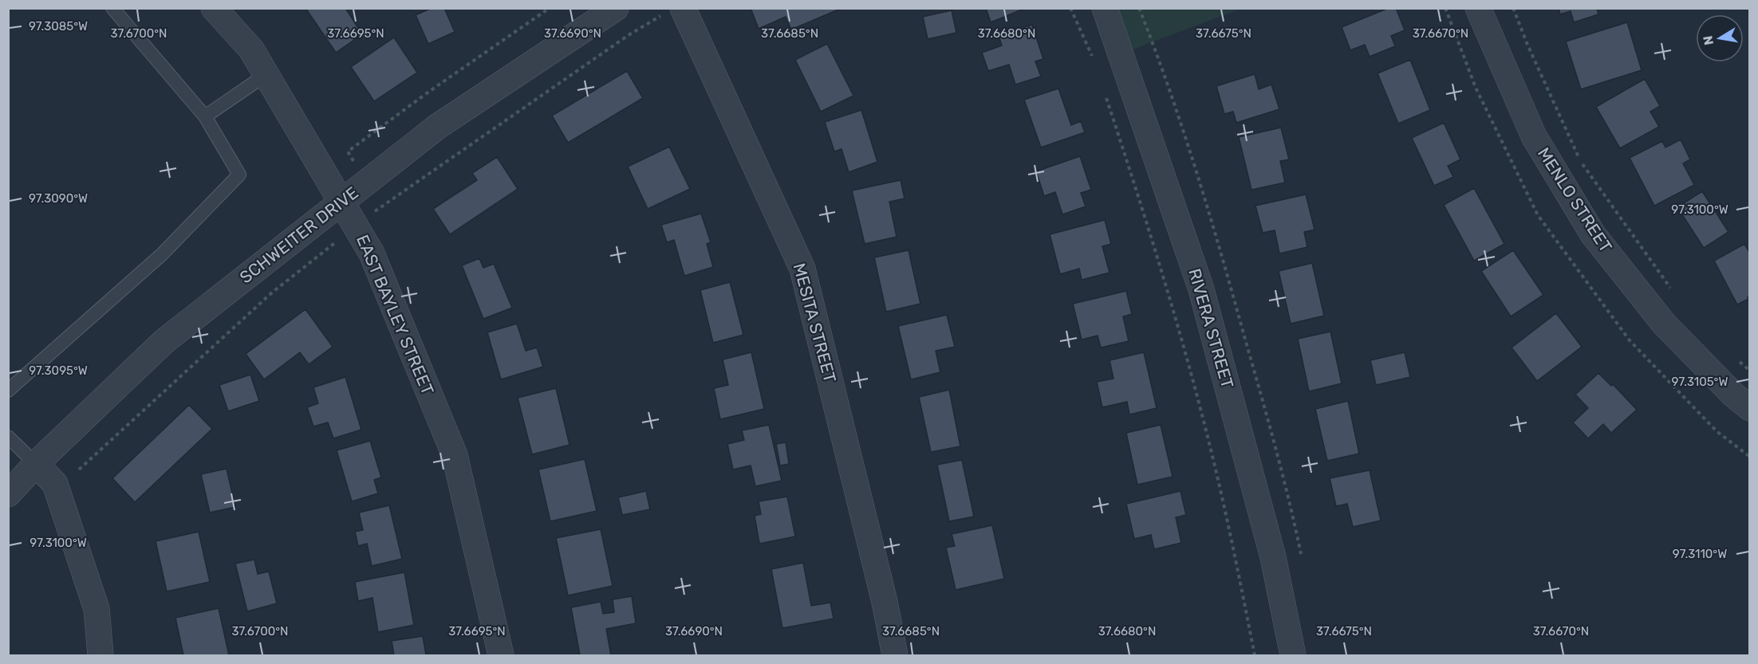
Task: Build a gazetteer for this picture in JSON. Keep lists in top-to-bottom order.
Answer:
{
  "streets": {
    "street": [
      "MENLO STREET",
      "SCHWEITER DRIVE",
      "EAST BAYLEY STREET",
      "MESITA STREET",
      "RIVERA STREET"
    ]
  },
  "crossings": [
    ["SCHWEITER DRIVE", "EAST BAYLEY STREET"]
  ],
  "north": "left",
  "coordinates": [
    "97.3085°W",
    "37.6670°N",
    "37.6700°N",
    "37.6695°N",
    "37.6690°N",
    "37.6685°N",
    "37.6680°N",
    "37.6675°N",
    "97.3090°W",
    "97.3100°W",
    "97.3095°W",
    "97.3105°W",
    "97.3110°W"
  ]
}
